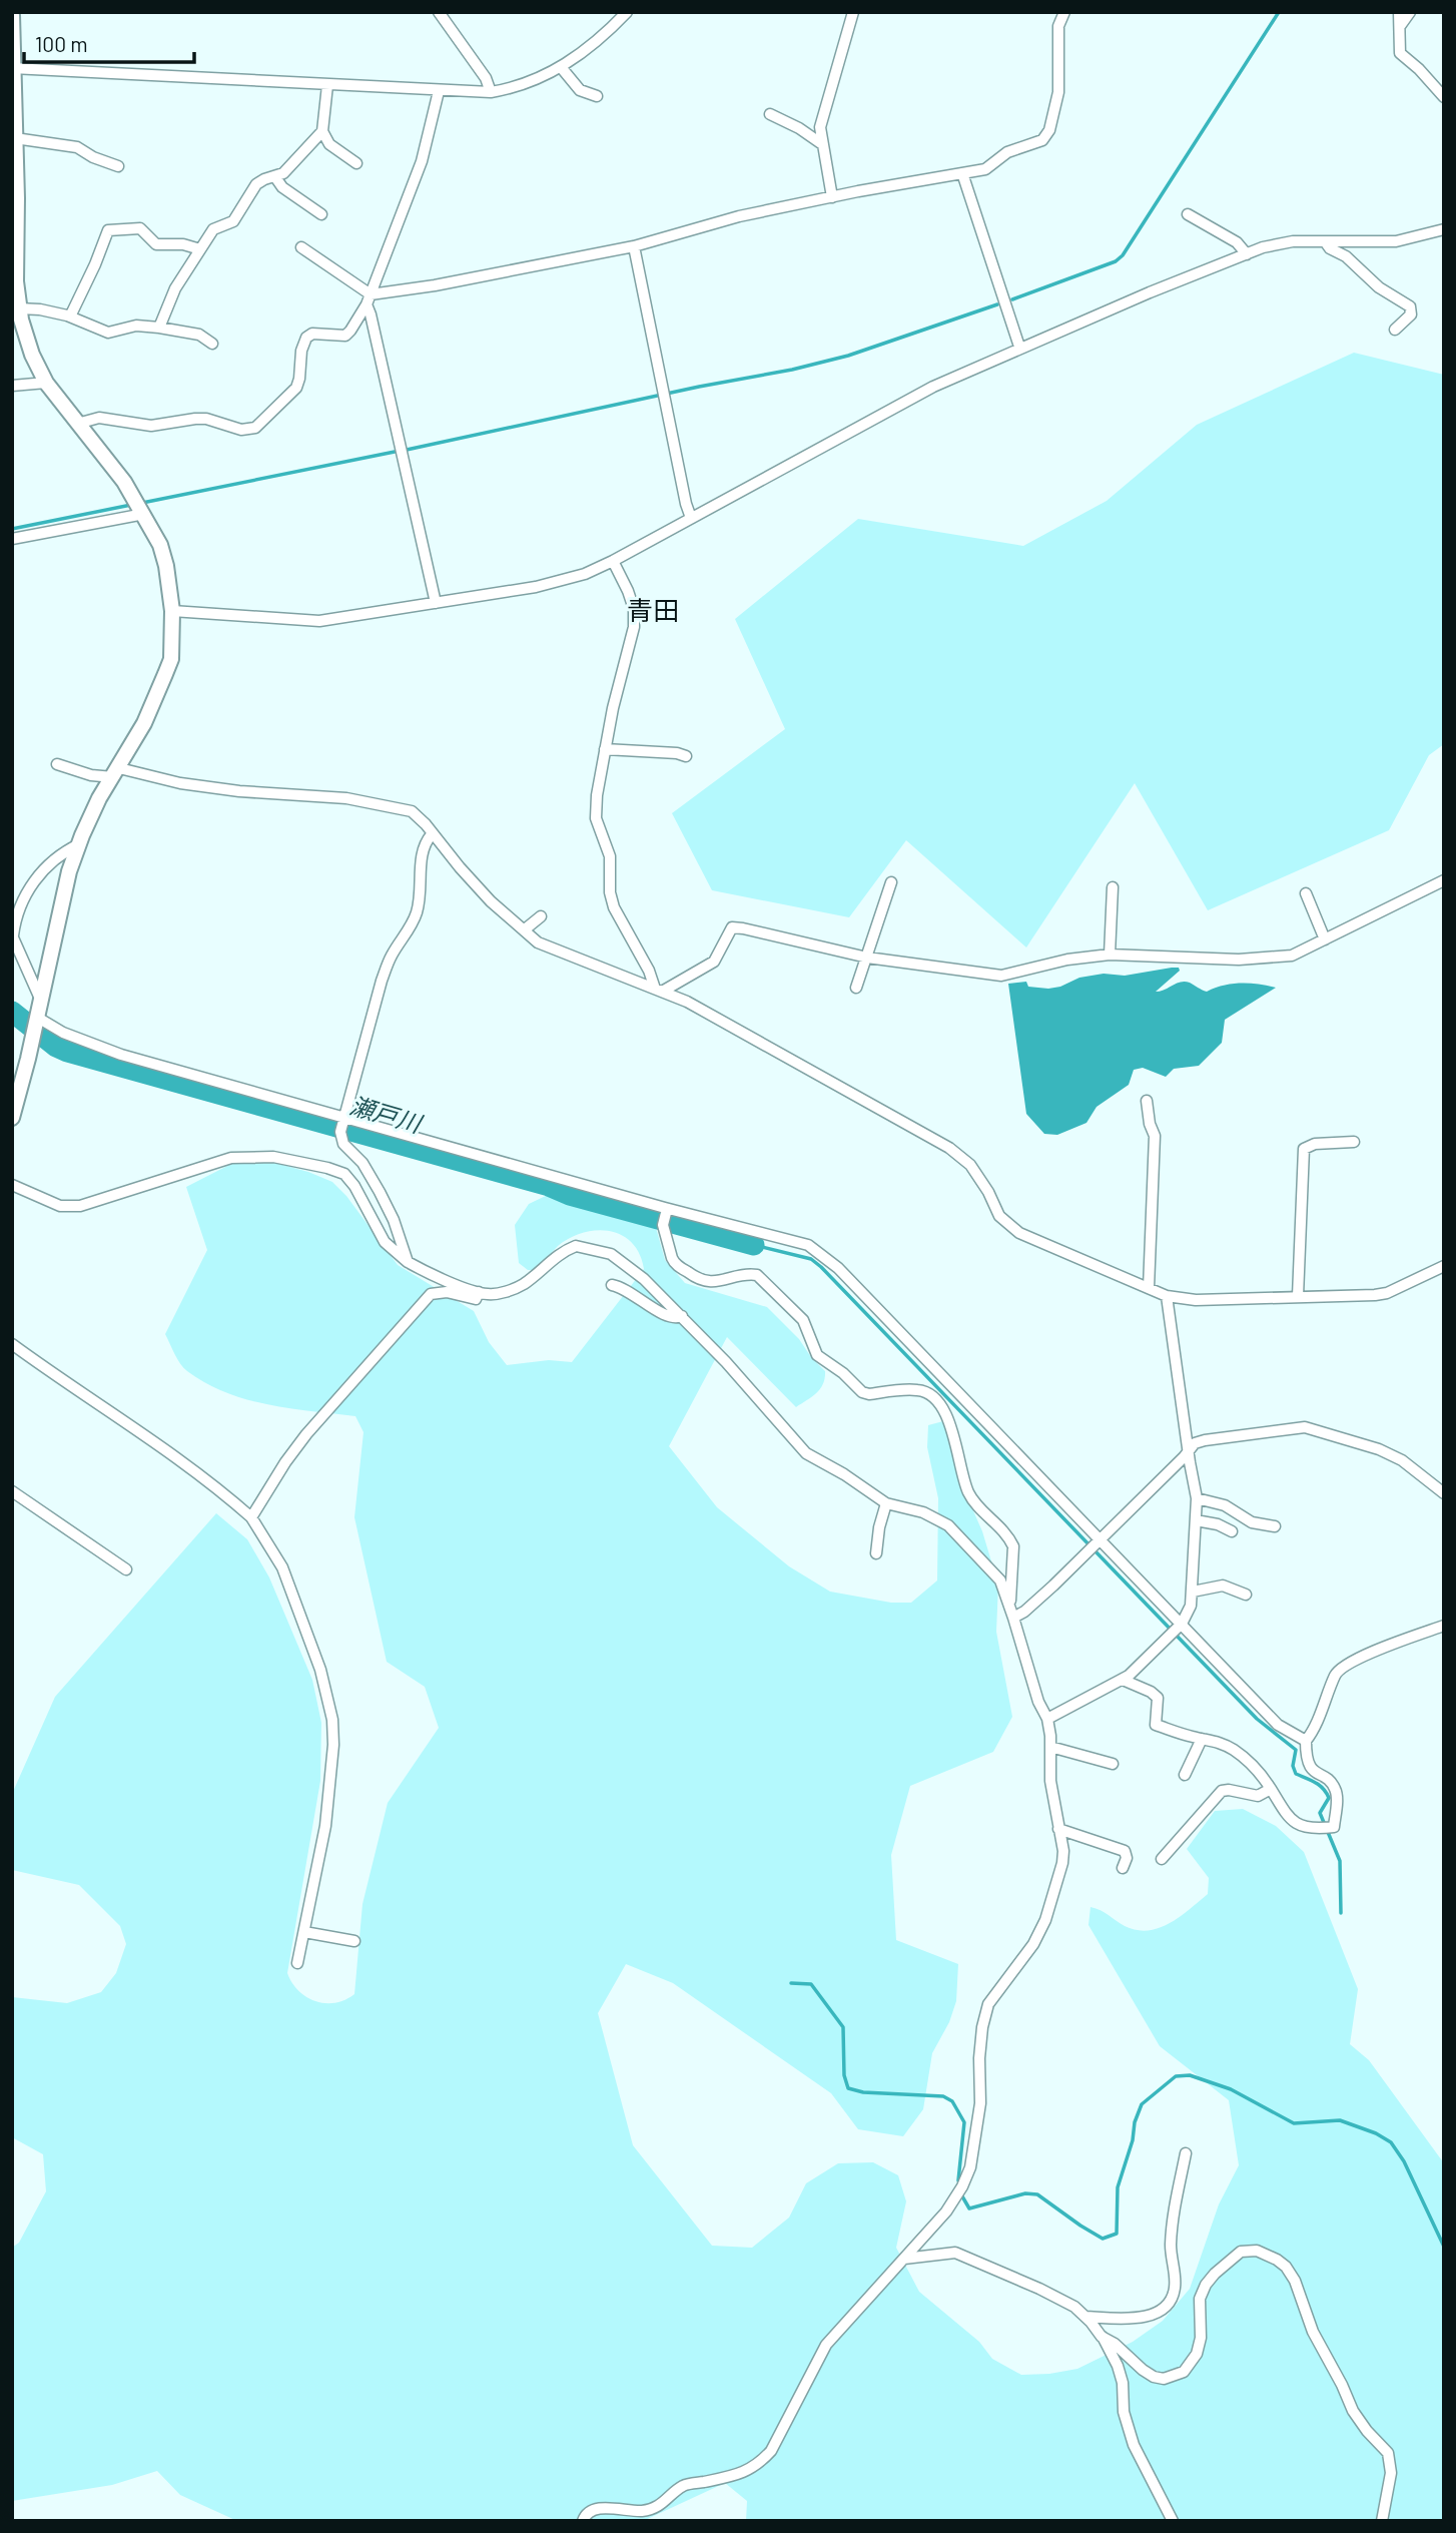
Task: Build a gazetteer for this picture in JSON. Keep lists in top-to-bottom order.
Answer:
{
  "districts": ["青田"],
  "water": ["瀬戸川"],
  "scale_bar": "100 m"
}
